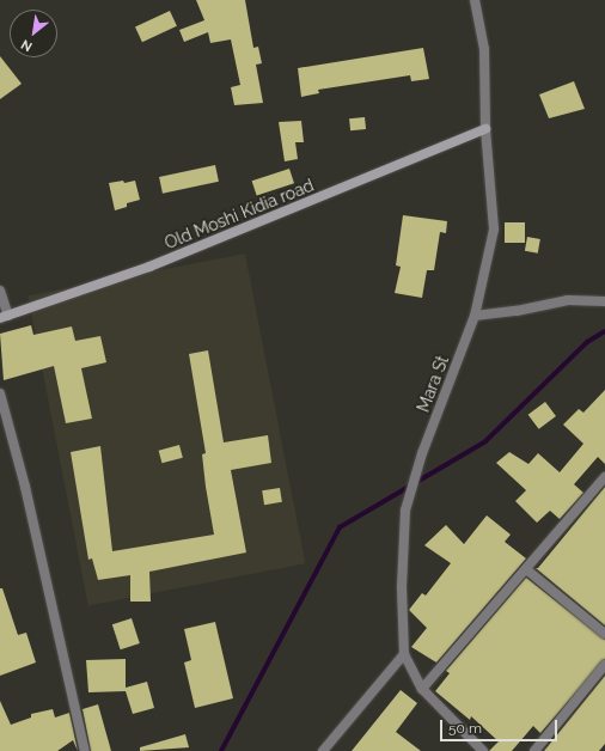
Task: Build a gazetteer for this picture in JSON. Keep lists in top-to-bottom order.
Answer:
{
  "streets": {
    "street": ["Old Moshi Kidia road", "Mara St"]
  },
  "crossings": [
    ["Old Moshi Kidia road", "Mara St"]
  ],
  "scale_bar": "50 m",
  "north": "bottom left"
}
